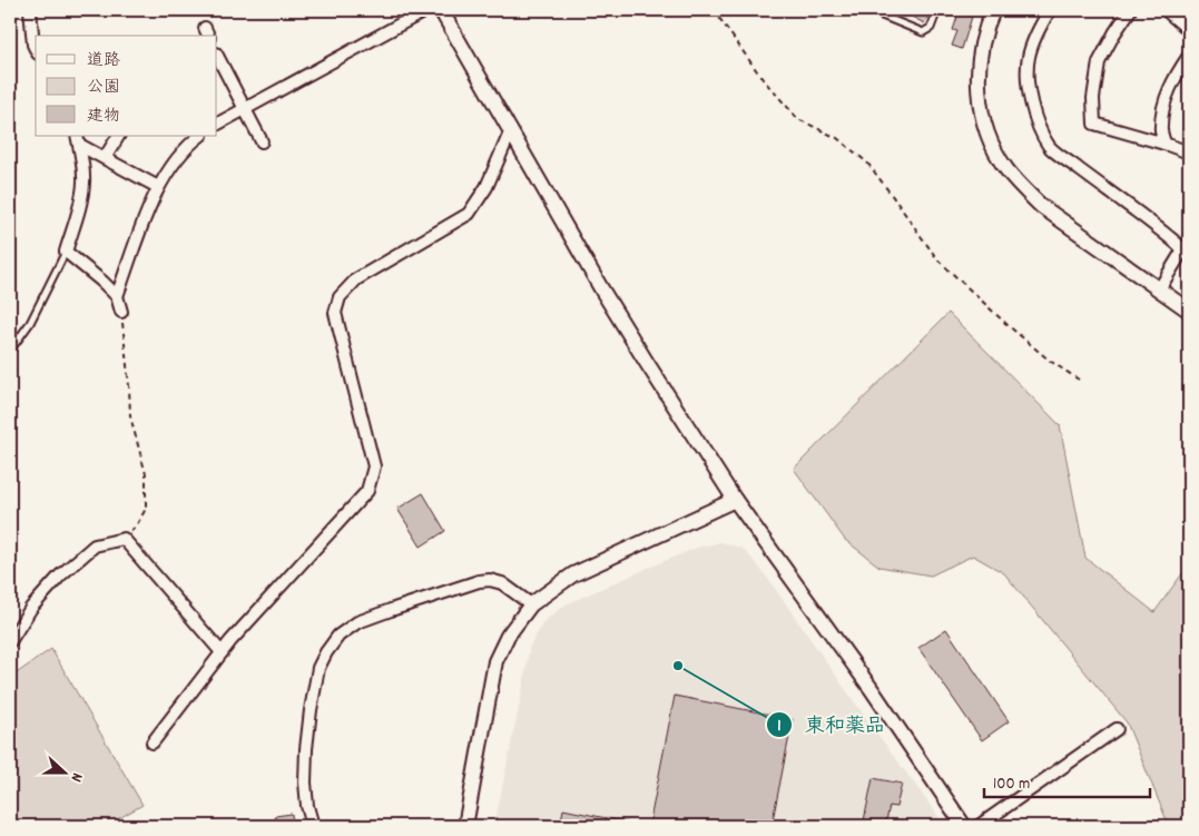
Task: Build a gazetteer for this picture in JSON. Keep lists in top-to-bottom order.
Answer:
{
  "places": ["東和薬品"],
  "legend": ["道路", "公園", "建物"],
  "scale_bar": "100 m",
  "north": "right"
}
